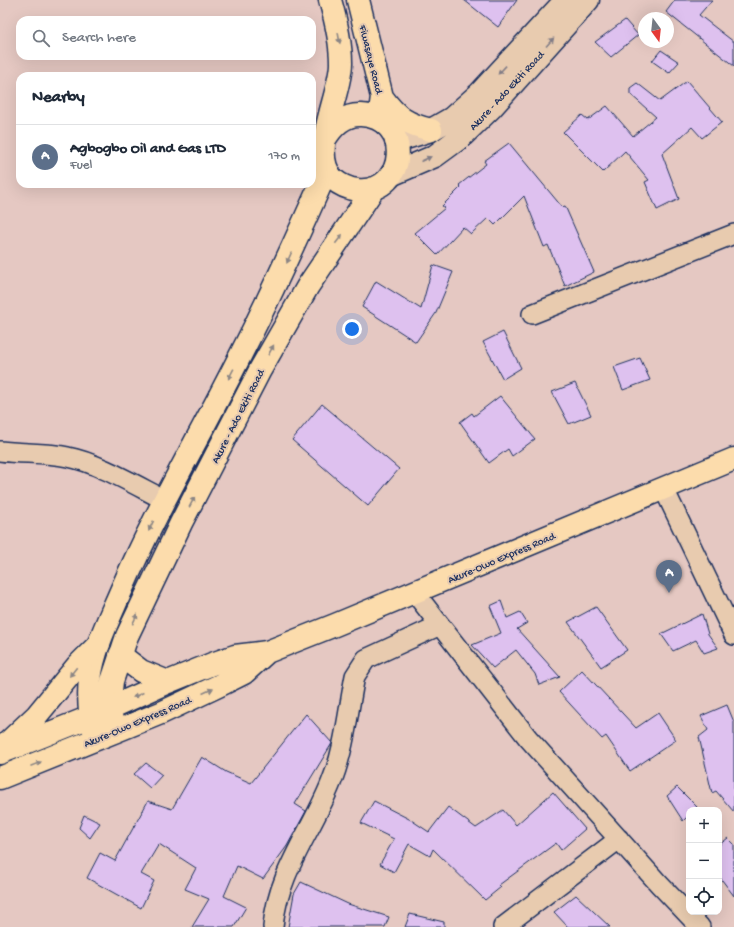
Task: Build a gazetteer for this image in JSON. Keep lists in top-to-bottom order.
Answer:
{
  "streets": {
    "main road": ["Fiwasaye Road", "Akure - Ado Ekiti Road", "Akure-Owo Express Road"]
  },
  "crossings": [
    ["Fiwasaye Road", "Akure - Ado Ekiti Road"],
    ["Akure - Ado Ekiti Road", "Akure-Owo Express Road"]
  ],
  "north": "bottom",
  "page": {
    "search": "Search here",
    "heading": "Nearby",
    "list": [
      {
        "mark": "A",
        "name": "Agbogbo Oil and Gas LTD",
        "note": "Fuel",
        "value": "170 m"
      }
    ],
    "pins": "A",
    "map_buttons": ["+", "−"]
  }
}
